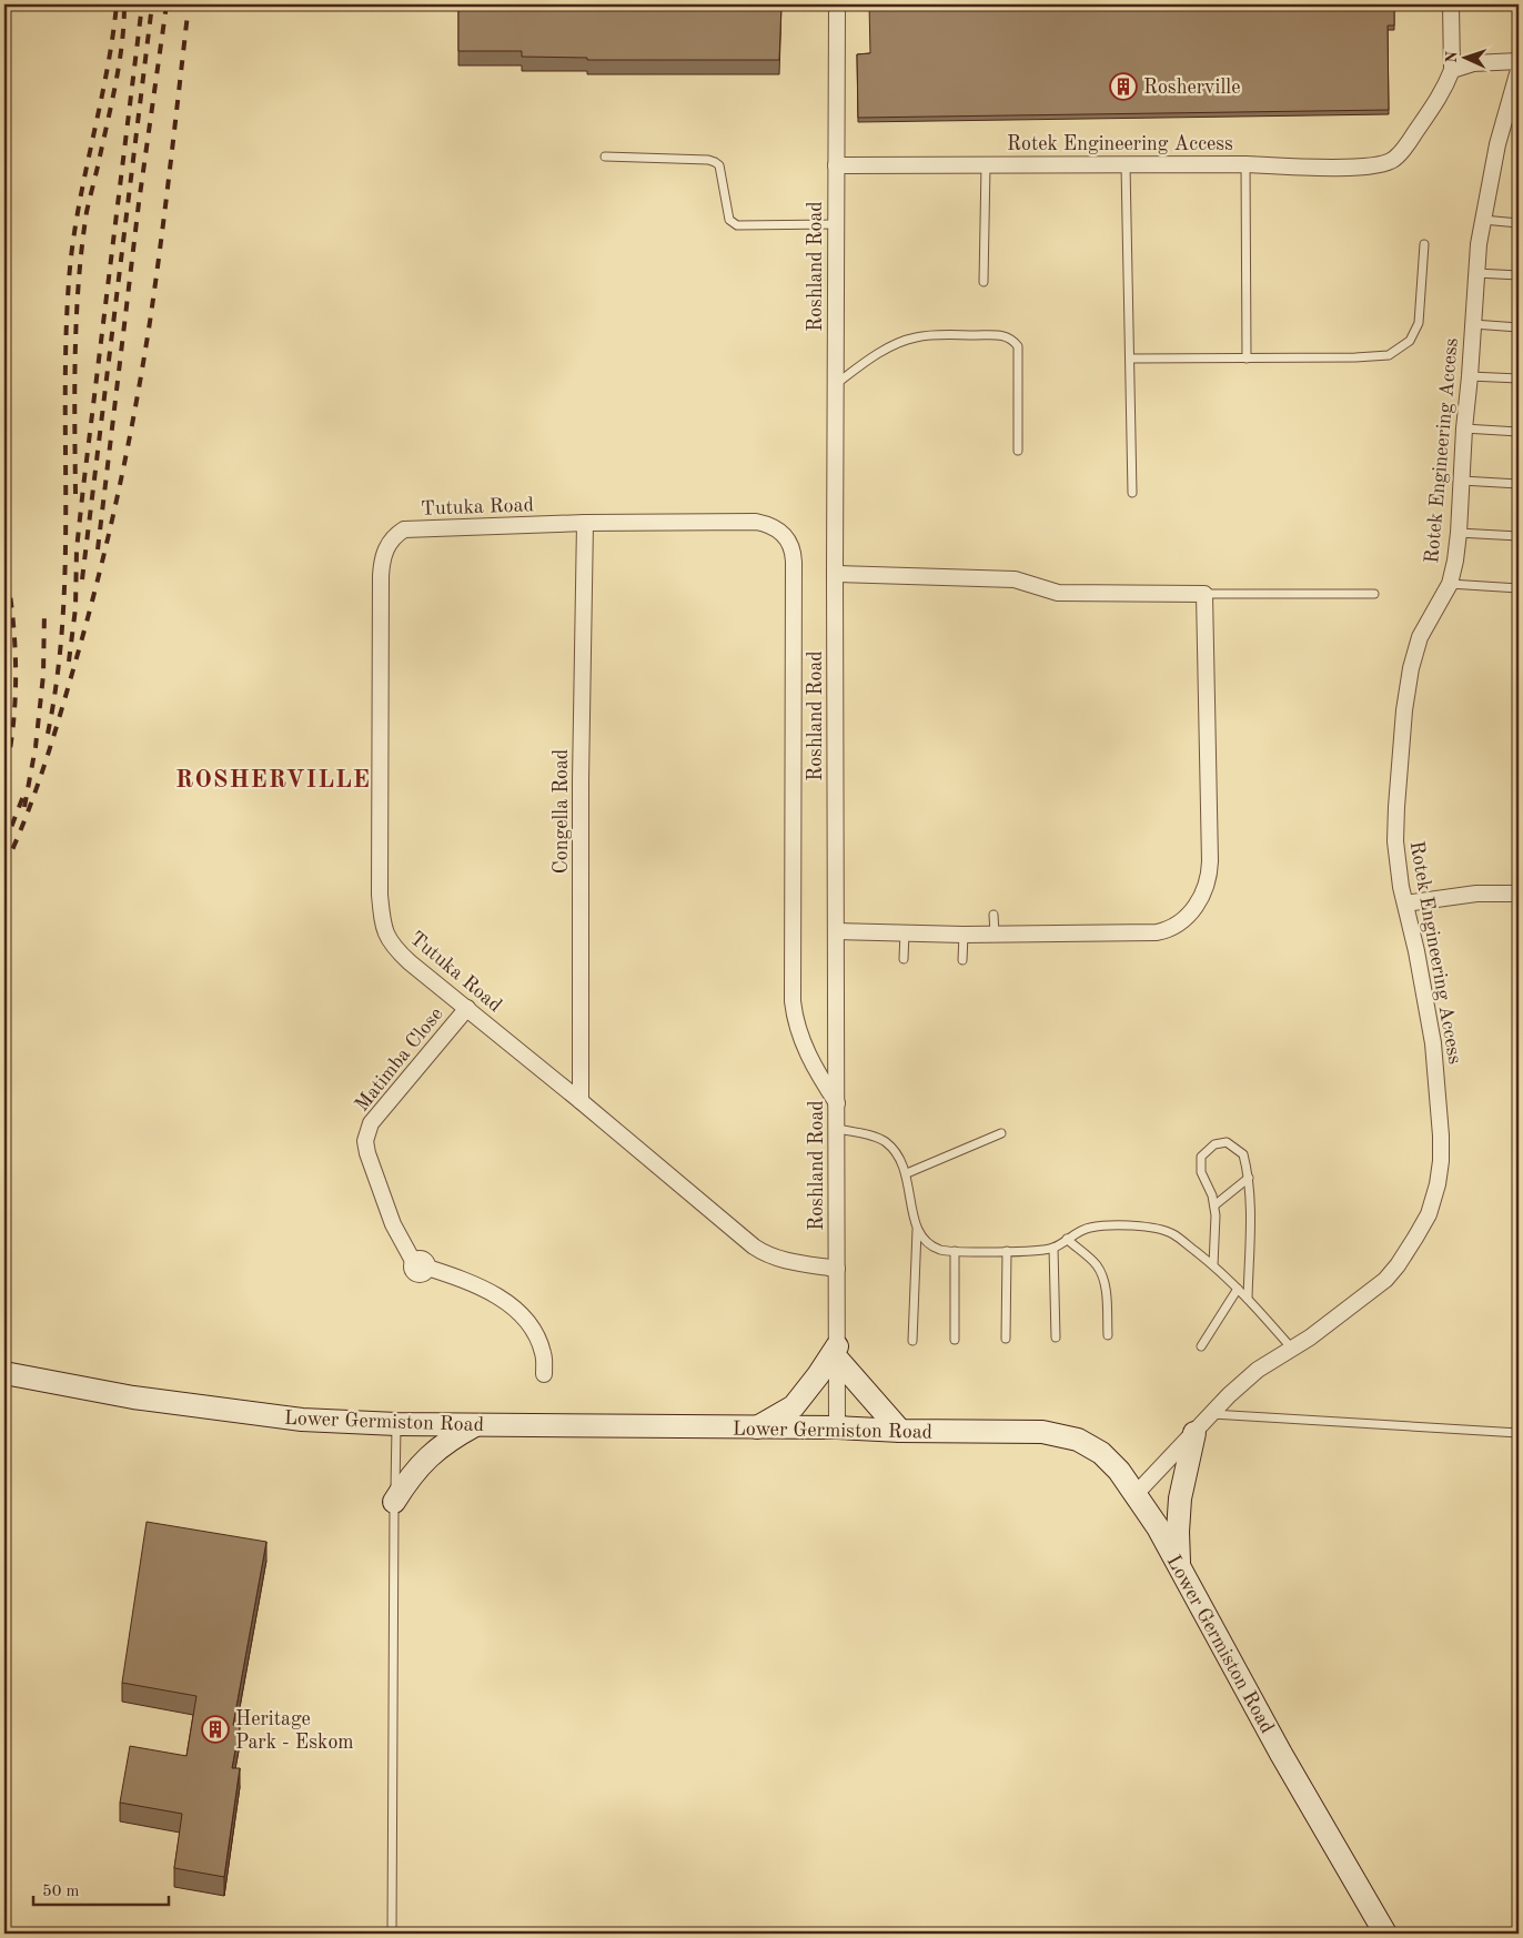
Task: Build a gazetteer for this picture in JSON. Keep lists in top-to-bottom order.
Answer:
{
  "streets": {
    "street": [
      "Rotek Engineering Access",
      "Roshland Road",
      "Tutuka Road",
      "Congella Road",
      "Matimba Close",
      "Lower Germiston Road"
    ]
  },
  "crossings": [
    ["Rotek Engineering Access", "Roshland Road"],
    ["Rotek Engineering Access", "Lower Germiston Road"],
    ["Roshland Road", "Tutuka Road"],
    ["Roshland Road", "Lower Germiston Road"],
    ["Tutuka Road", "Congella Road"],
    ["Tutuka Road", "Matimba Close"]
  ],
  "districts": ["ROSHERVILLE"],
  "places": {
    "building": ["Rosherville", "Heritage Park - Eskom"]
  },
  "scale_bar": "50 m",
  "north": "left"
}
